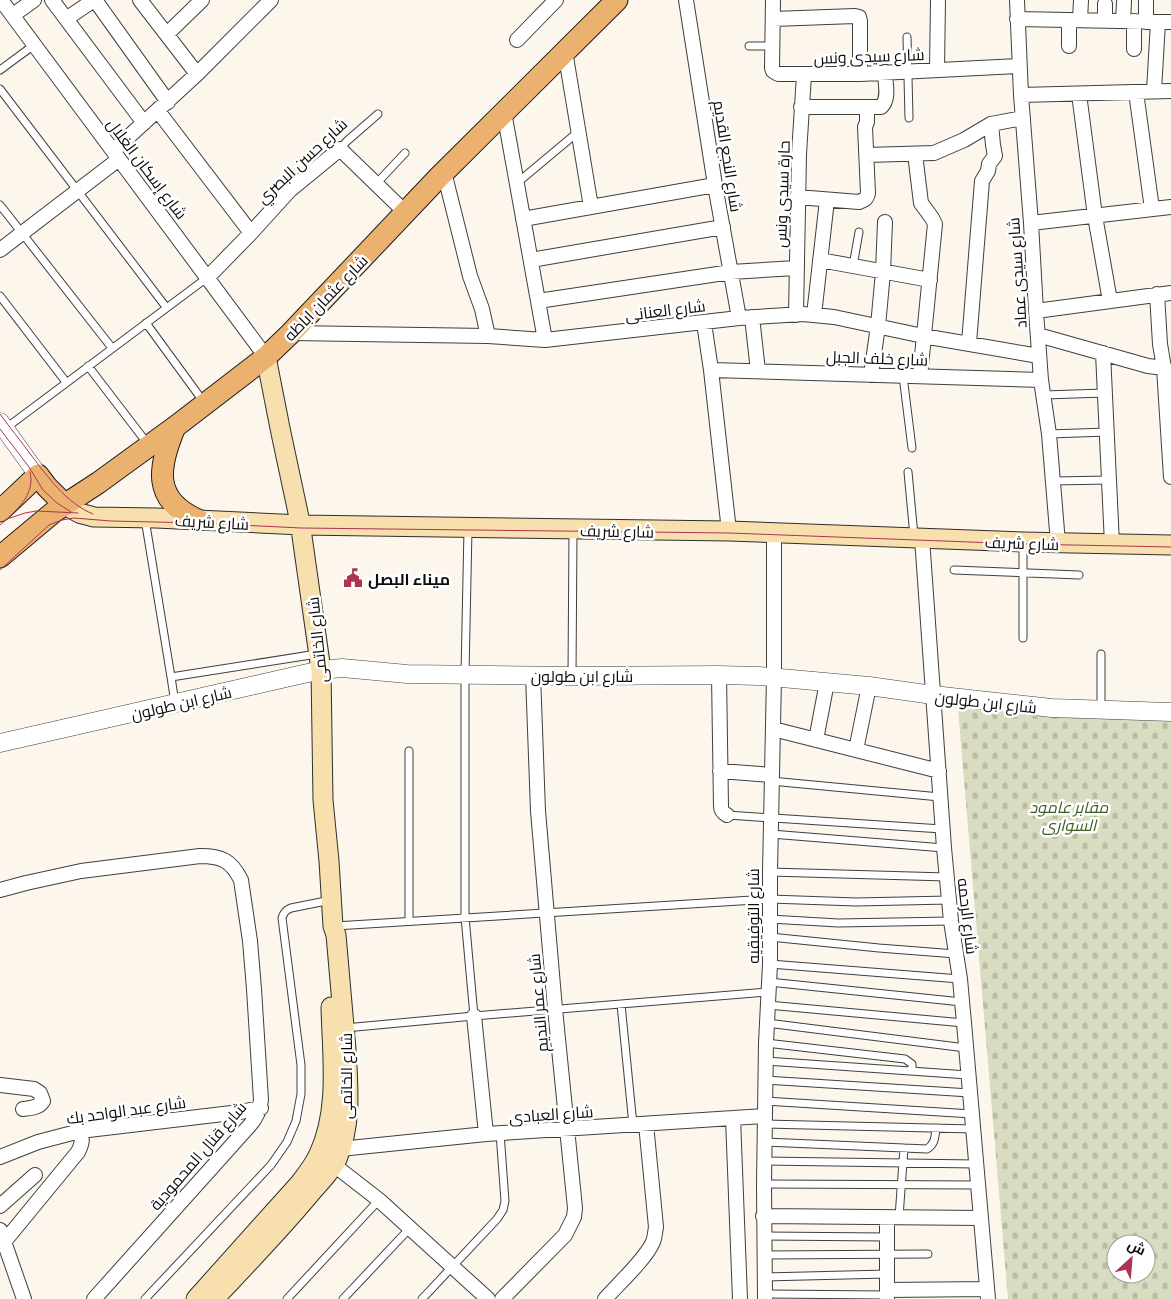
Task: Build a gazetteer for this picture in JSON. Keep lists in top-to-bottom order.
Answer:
{
  "streets": {
    "main road": ["شارع عثمان اباظه", "شارع شريف", "شارع الخاتمى"],
    "street": [
      "شارع سيدى ونس",
      "شارع النجع القديم",
      "شارع حسن البصري",
      "شارع إسكان الغلال",
      "حارة سيدى ونس",
      "شارع سيدى عماد",
      "شارع العنانى",
      "شارع خلف الجبل",
      "شارع ابن طولون",
      "شارع التوفيقيه",
      "شارع الرحمه",
      "شارع عمر النديم",
      "شارع عبد الواحد بك",
      "شارع العبادى",
      "شارع قنال المحمودية"
    ]
  },
  "crossings": [
    ["شارع سيدى ونس", "حارة سيدى ونس"],
    ["شارع سيدى ونس", "شارع سيدى عماد"],
    ["شارع النجع القديم", "شارع العنانى"],
    ["شارع النجع القديم", "شارع خلف الجبل"],
    ["شارع حسن البصري", "شارع إسكان الغلال"],
    ["شارع إسكان الغلال", "شارع عثمان اباظه"],
    ["شارع إسكان الغلال", "شارع الخاتمى"],
    ["حارة سيدى ونس", "شارع العنانى"],
    ["شارع سيدى عماد", "شارع العنانى"],
    ["شارع سيدى عماد", "شارع خلف الجبل"],
    ["شارع سيدى عماد", "شارع شريف"],
    ["شارع عثمان اباظه", "شارع العنانى"],
    ["شارع عثمان اباظه", "شارع شريف"],
    ["شارع عثمان اباظه", "شارع الخاتمى"],
    ["شارع شريف", "شارع الخاتمى"],
    ["شارع شريف", "شارع التوفيقيه"],
    ["شارع شريف", "شارع الرحمه"],
    ["شارع الخاتمى", "شارع ابن طولون"],
    ["شارع الخاتمى", "شارع العبادى"],
    ["شارع ابن طولون", "شارع التوفيقيه"],
    ["شارع ابن طولون", "شارع الرحمه"],
    ["شارع ابن طولون", "شارع عمر النديم"],
    ["شارع التوفيقيه", "شارع العبادى"],
    ["شارع عمر النديم", "شارع العبادى"],
    ["شارع عبد الواحد بك", "شارع قنال المحمودية"]
  ],
  "parks": ["مقابر عامود السوارى"],
  "places": {
    "public building": ["ميناء البصل"]
  },
  "north": "top right"
}
